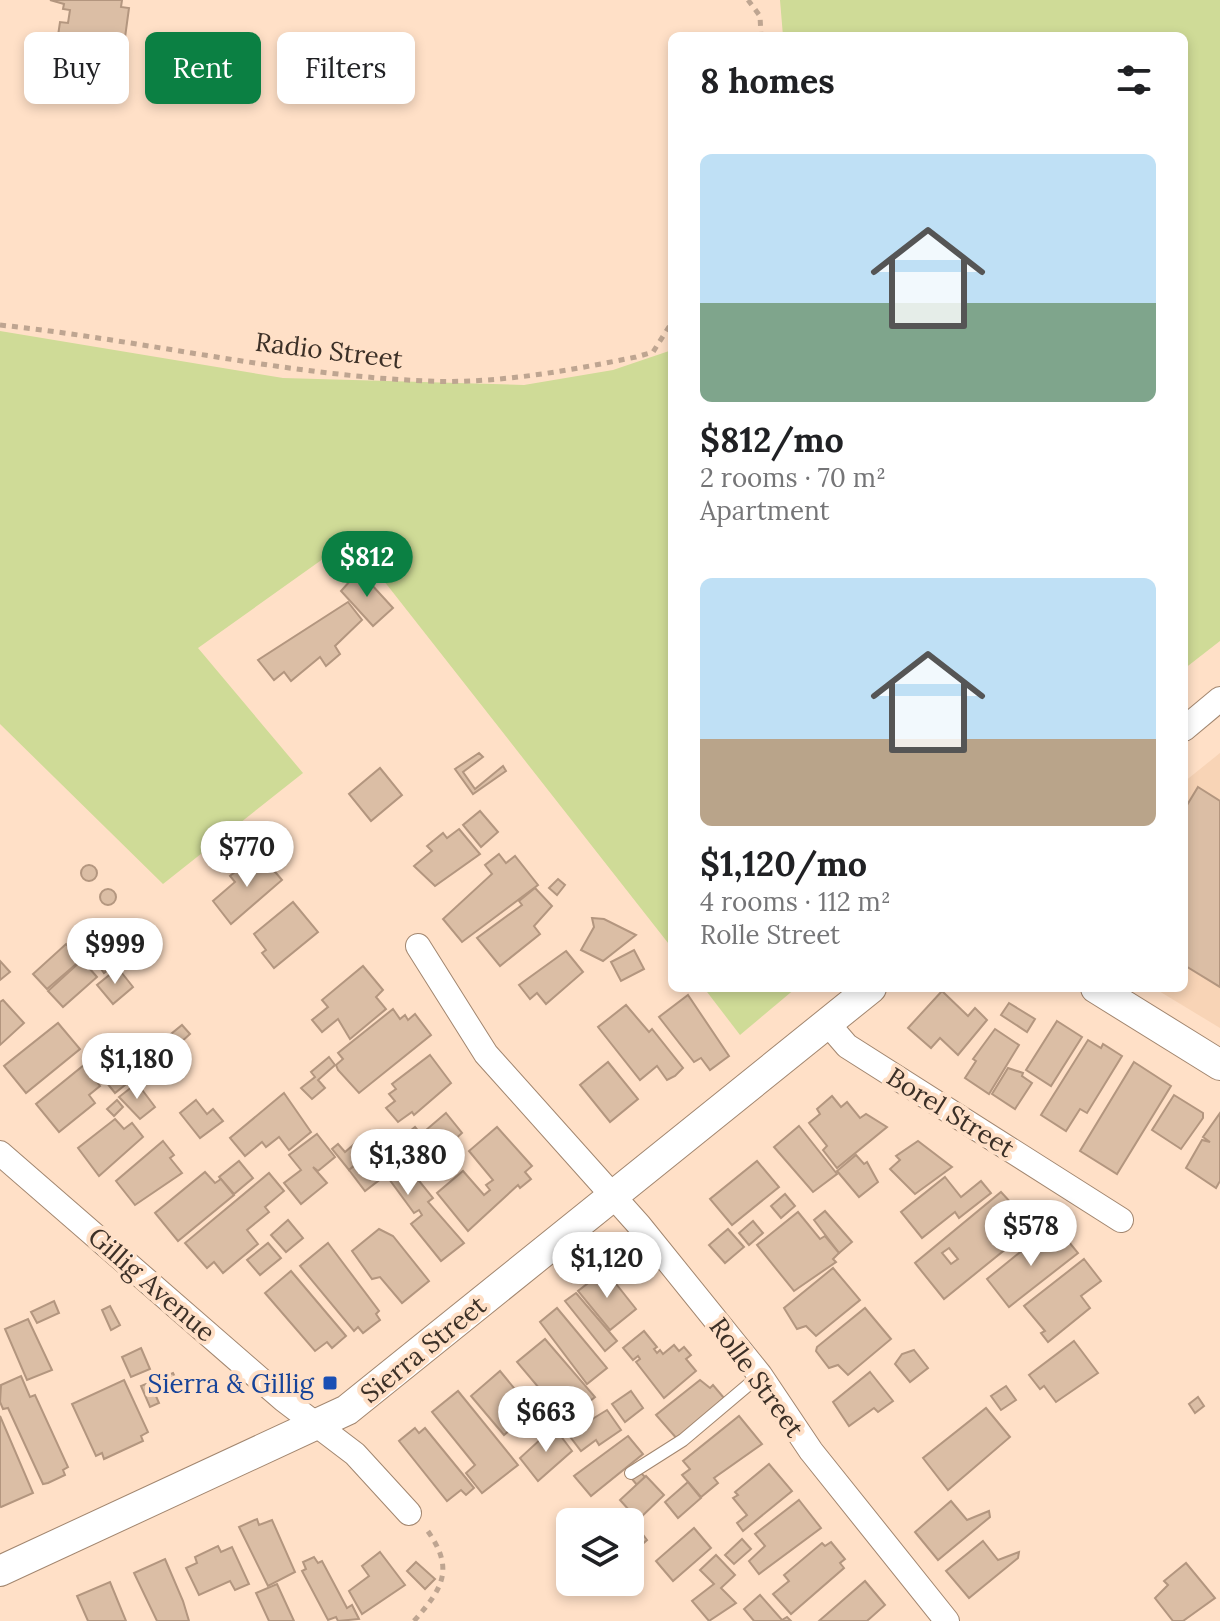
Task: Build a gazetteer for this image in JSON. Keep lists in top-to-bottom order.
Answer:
{
  "streets": {
    "street": [
      "Borel Street",
      "Gillig Avenue",
      "Sierra Street",
      "Rolle Street"
    ],
    "path": ["Radio Street"]
  },
  "crossings": [
    ["Borel Street", "Sierra Street"],
    ["Gillig Avenue", "Sierra Street"],
    ["Sierra Street", "Rolle Street"]
  ],
  "places": {
    "transit": ["Sierra & Gillig"]
  },
  "page": {
    "chip": ["Buy", "Rent", "Filters"],
    "heading": "8 homes",
    "list": [
      {
        "name": "$812/mo",
        "note": "2 rooms · 70 m² · Apartment"
      },
      {
        "name": "$1,120/mo",
        "note": "4 rooms · 112 m² · Rolle Street"
      }
    ],
    "price": [
      "$812",
      "$770",
      "$999",
      "$1,180",
      "$1,380",
      "$578",
      "$1,120",
      "$663"
    ]
  }
}
